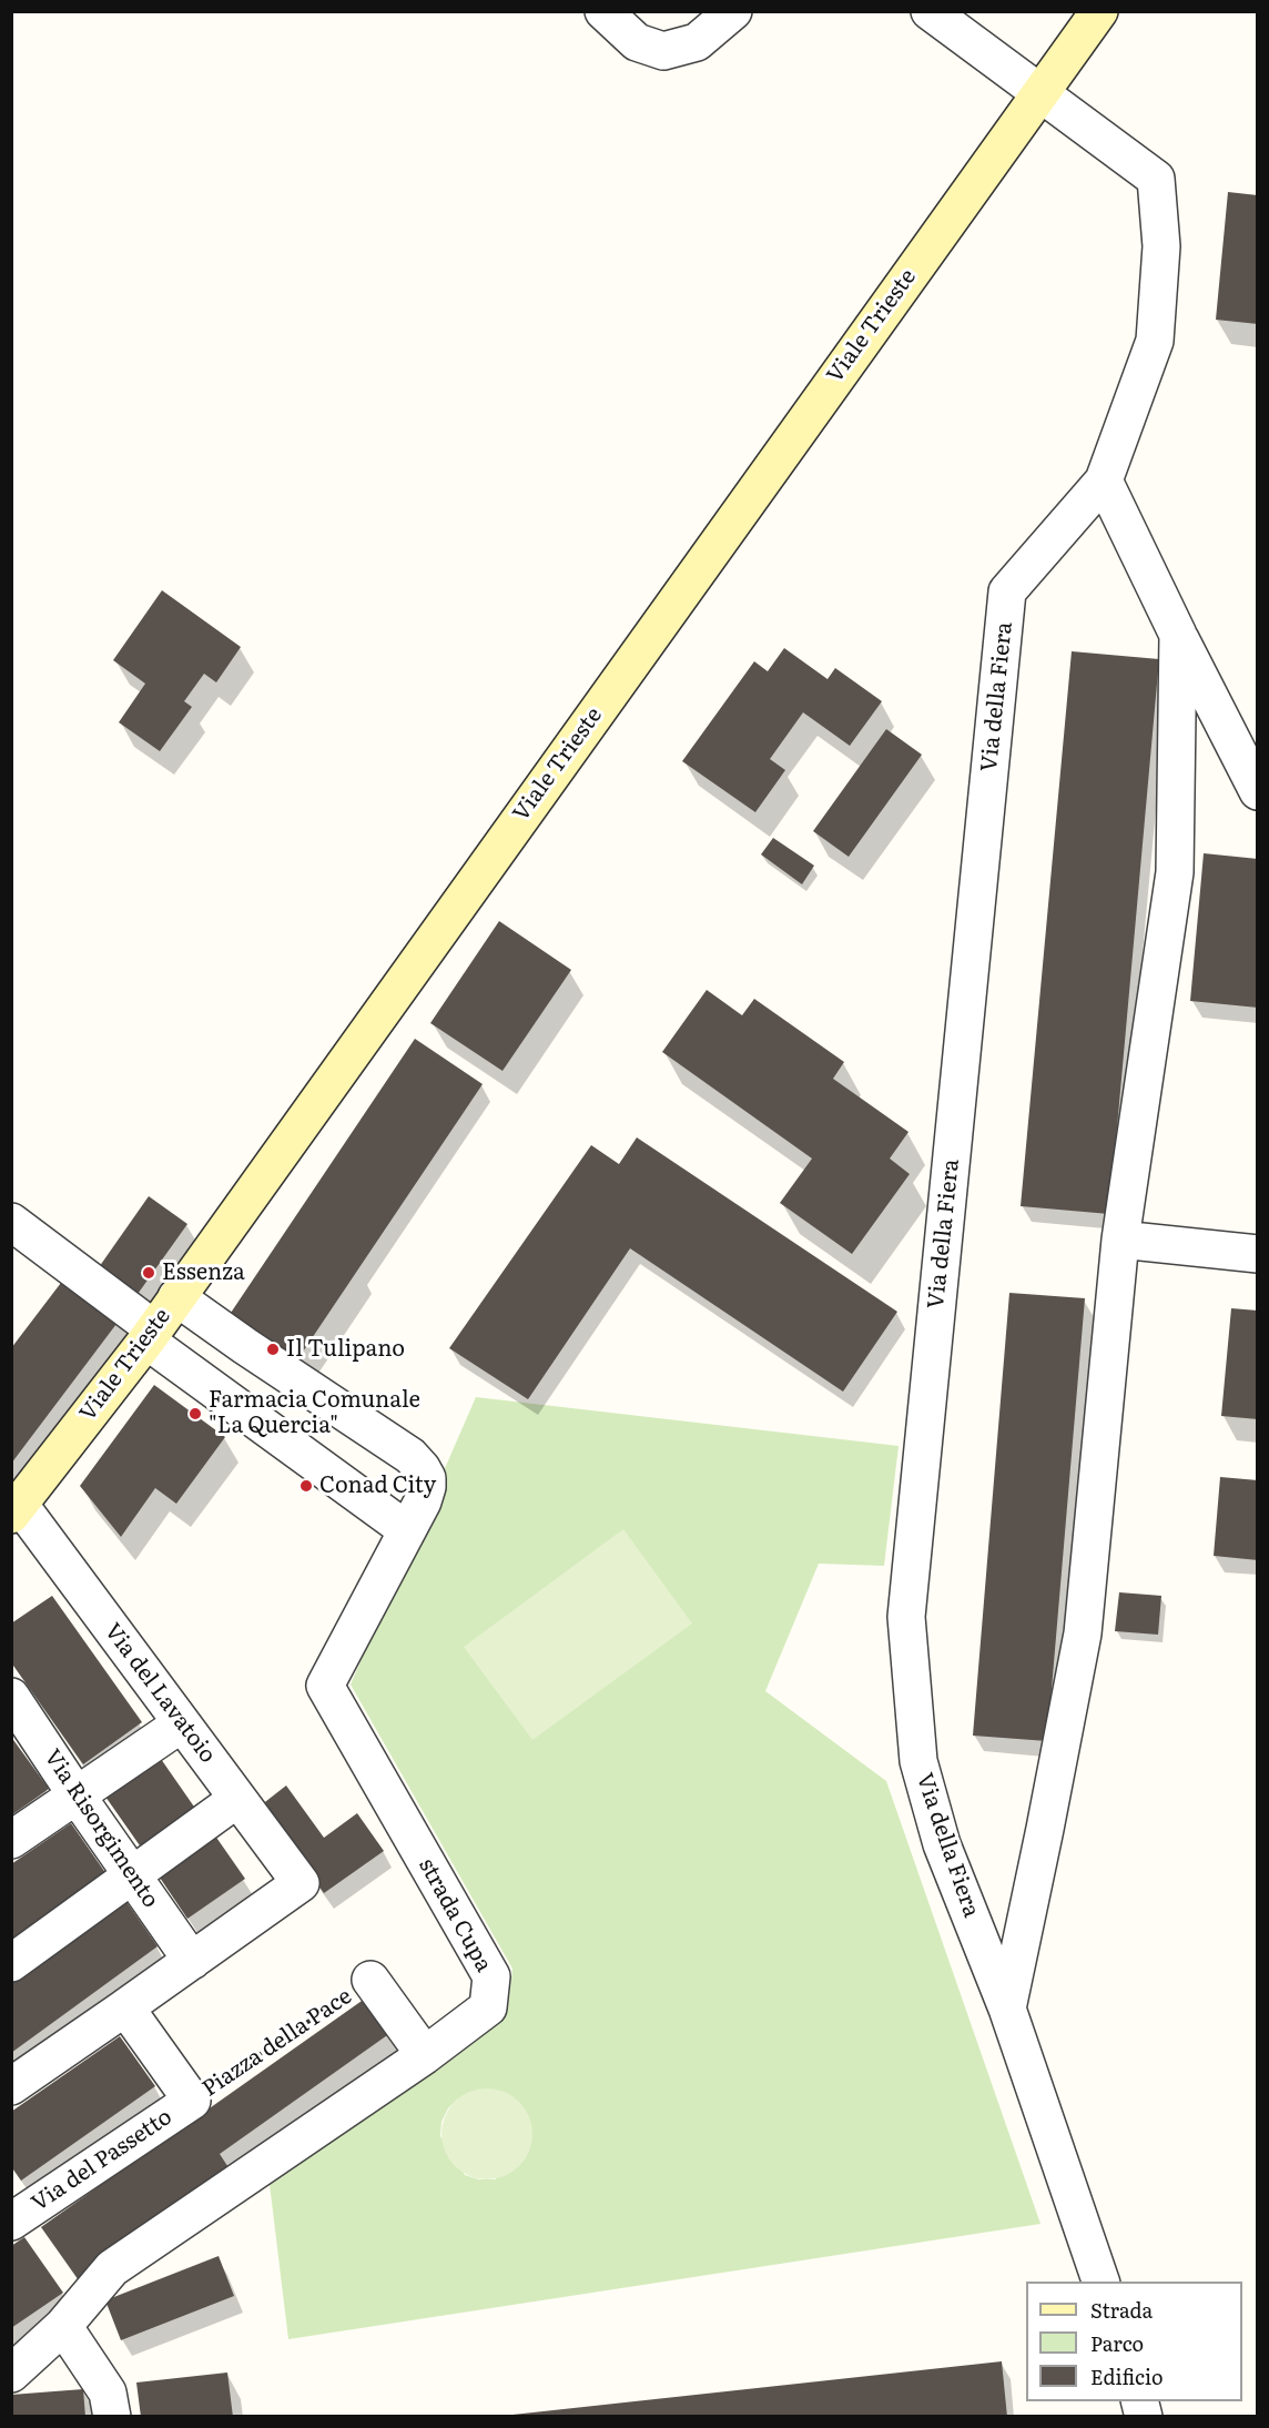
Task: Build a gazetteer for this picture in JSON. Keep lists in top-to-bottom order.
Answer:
{
  "streets": {
    "main road": ["Viale Trieste"],
    "street": [
      "Via della Fiera",
      "Via del Lavatoio",
      "Via Risorgimento",
      "strada Cupa",
      "Piazza della Pace",
      "Via del Passetto"
    ]
  },
  "crossings": [
    ["Viale Trieste", "Via della Fiera"],
    ["Viale Trieste", "Via del Lavatoio"],
    ["Via del Lavatoio", "Via Risorgimento"],
    ["Piazza della Pace", "Via del Passetto"]
  ],
  "places": [
    "Essenza",
    "Il Tulipano",
    "Farmacia Comunale \"La Quercia\"",
    "Conad City"
  ],
  "legend": ["Strada", "Parco", "Edificio"]
}
